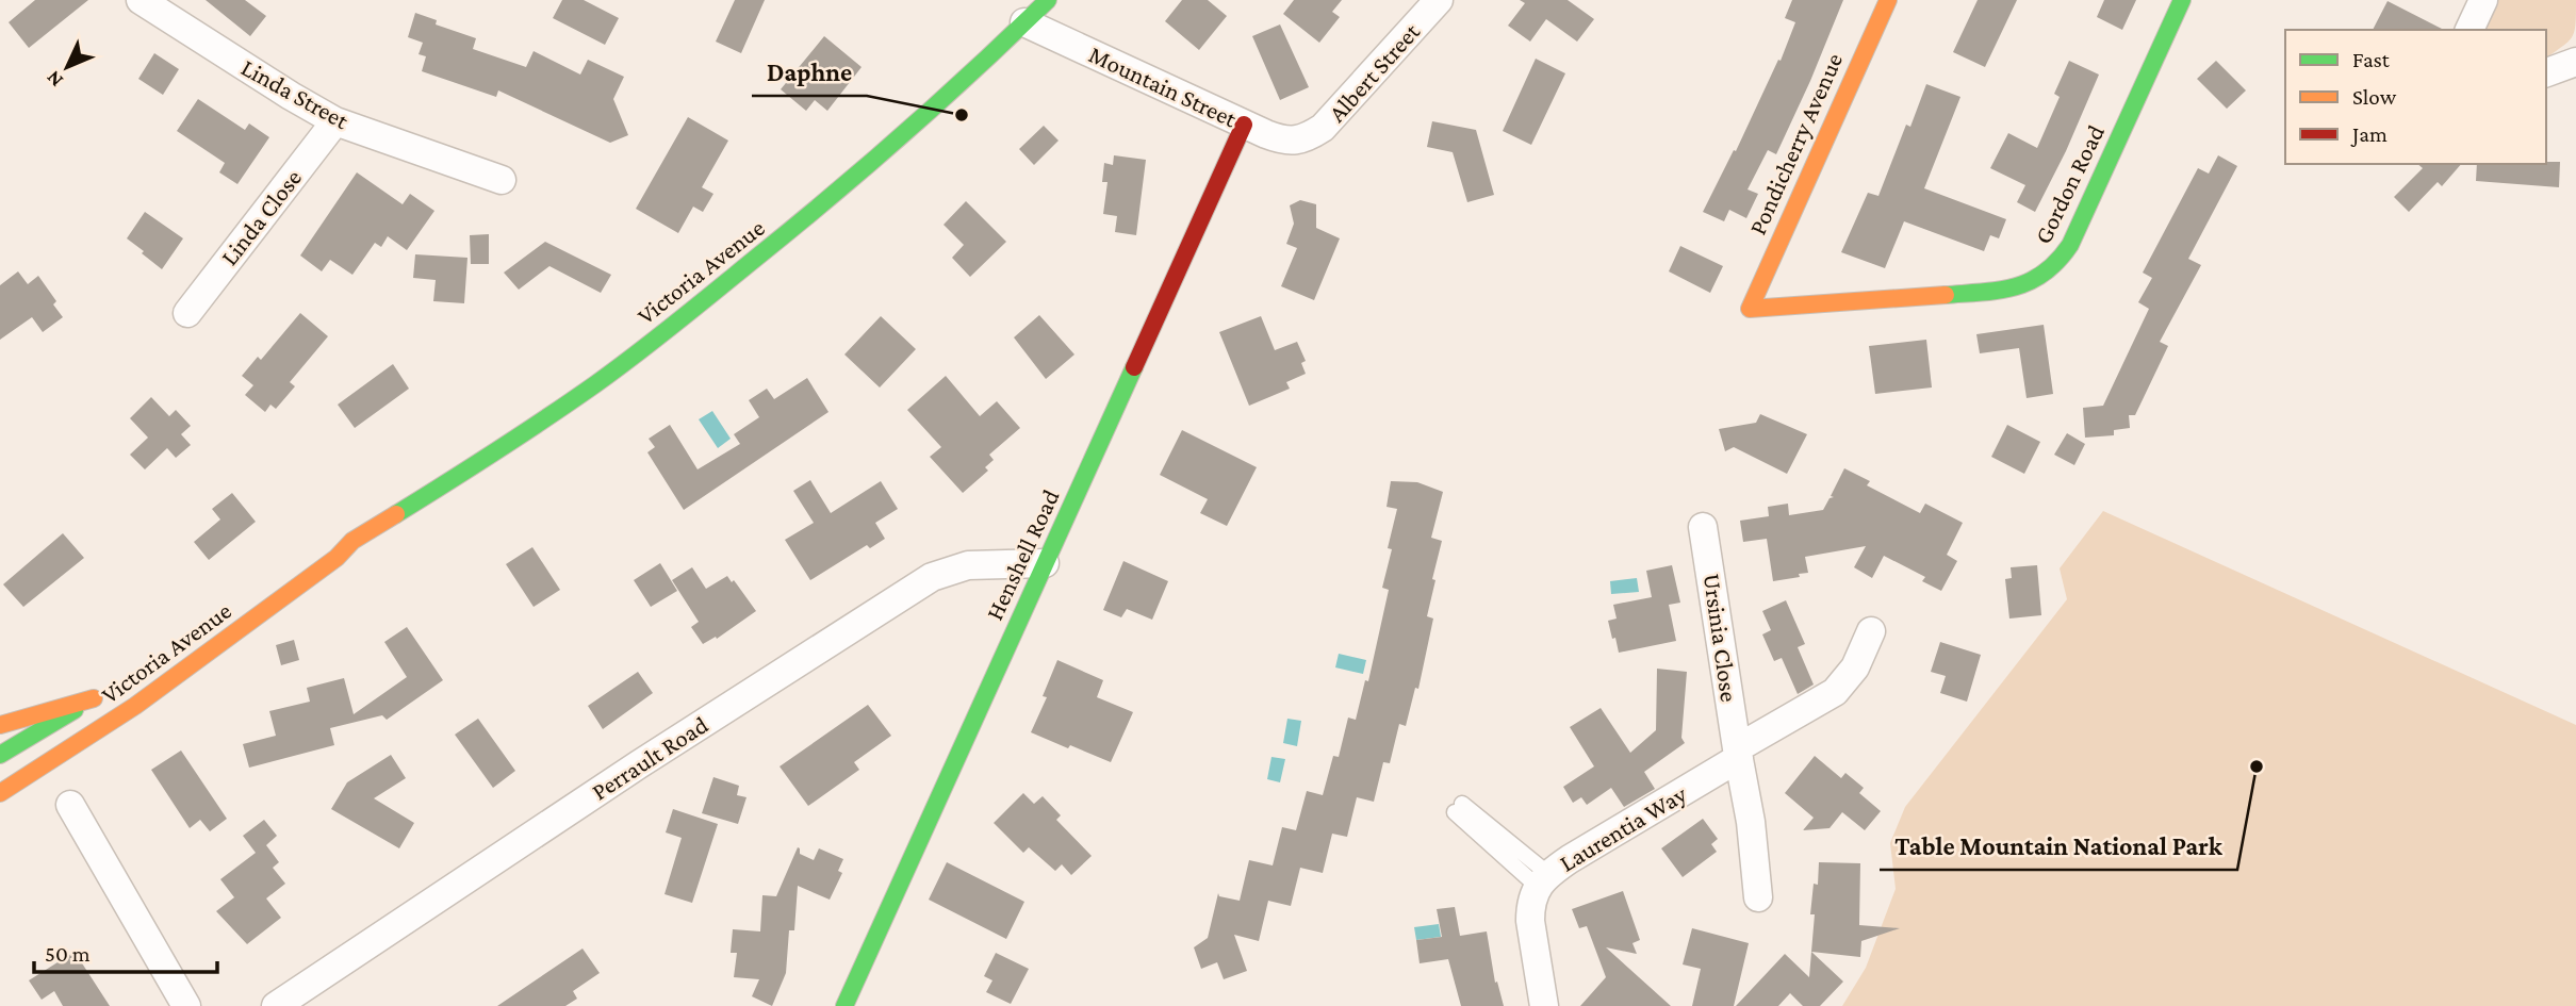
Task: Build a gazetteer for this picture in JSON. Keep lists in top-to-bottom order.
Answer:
{
  "streets": {
    "street": [
      "Albert Street",
      "Mountain Street",
      "Linda Street",
      "Pondicherry Avenue",
      "Gordon Road",
      "Linda Close",
      "Victoria Avenue",
      "Henshell Road",
      "Ursinia Close",
      "Perrault Road",
      "Laurentia Way"
    ]
  },
  "crossings": [
    ["Albert Street", "Mountain Street"],
    ["Mountain Street", "Victoria Avenue"],
    ["Mountain Street", "Henshell Road"],
    ["Linda Street", "Linda Close"],
    ["Pondicherry Avenue", "Gordon Road"],
    ["Henshell Road", "Perrault Road"],
    ["Ursinia Close", "Laurentia Way"]
  ],
  "places": ["Daphne", "Table Mountain National Park"],
  "legend": ["Fast", "Slow", "Jam"],
  "scale_bar": "50 m",
  "north": "bottom left"
}
